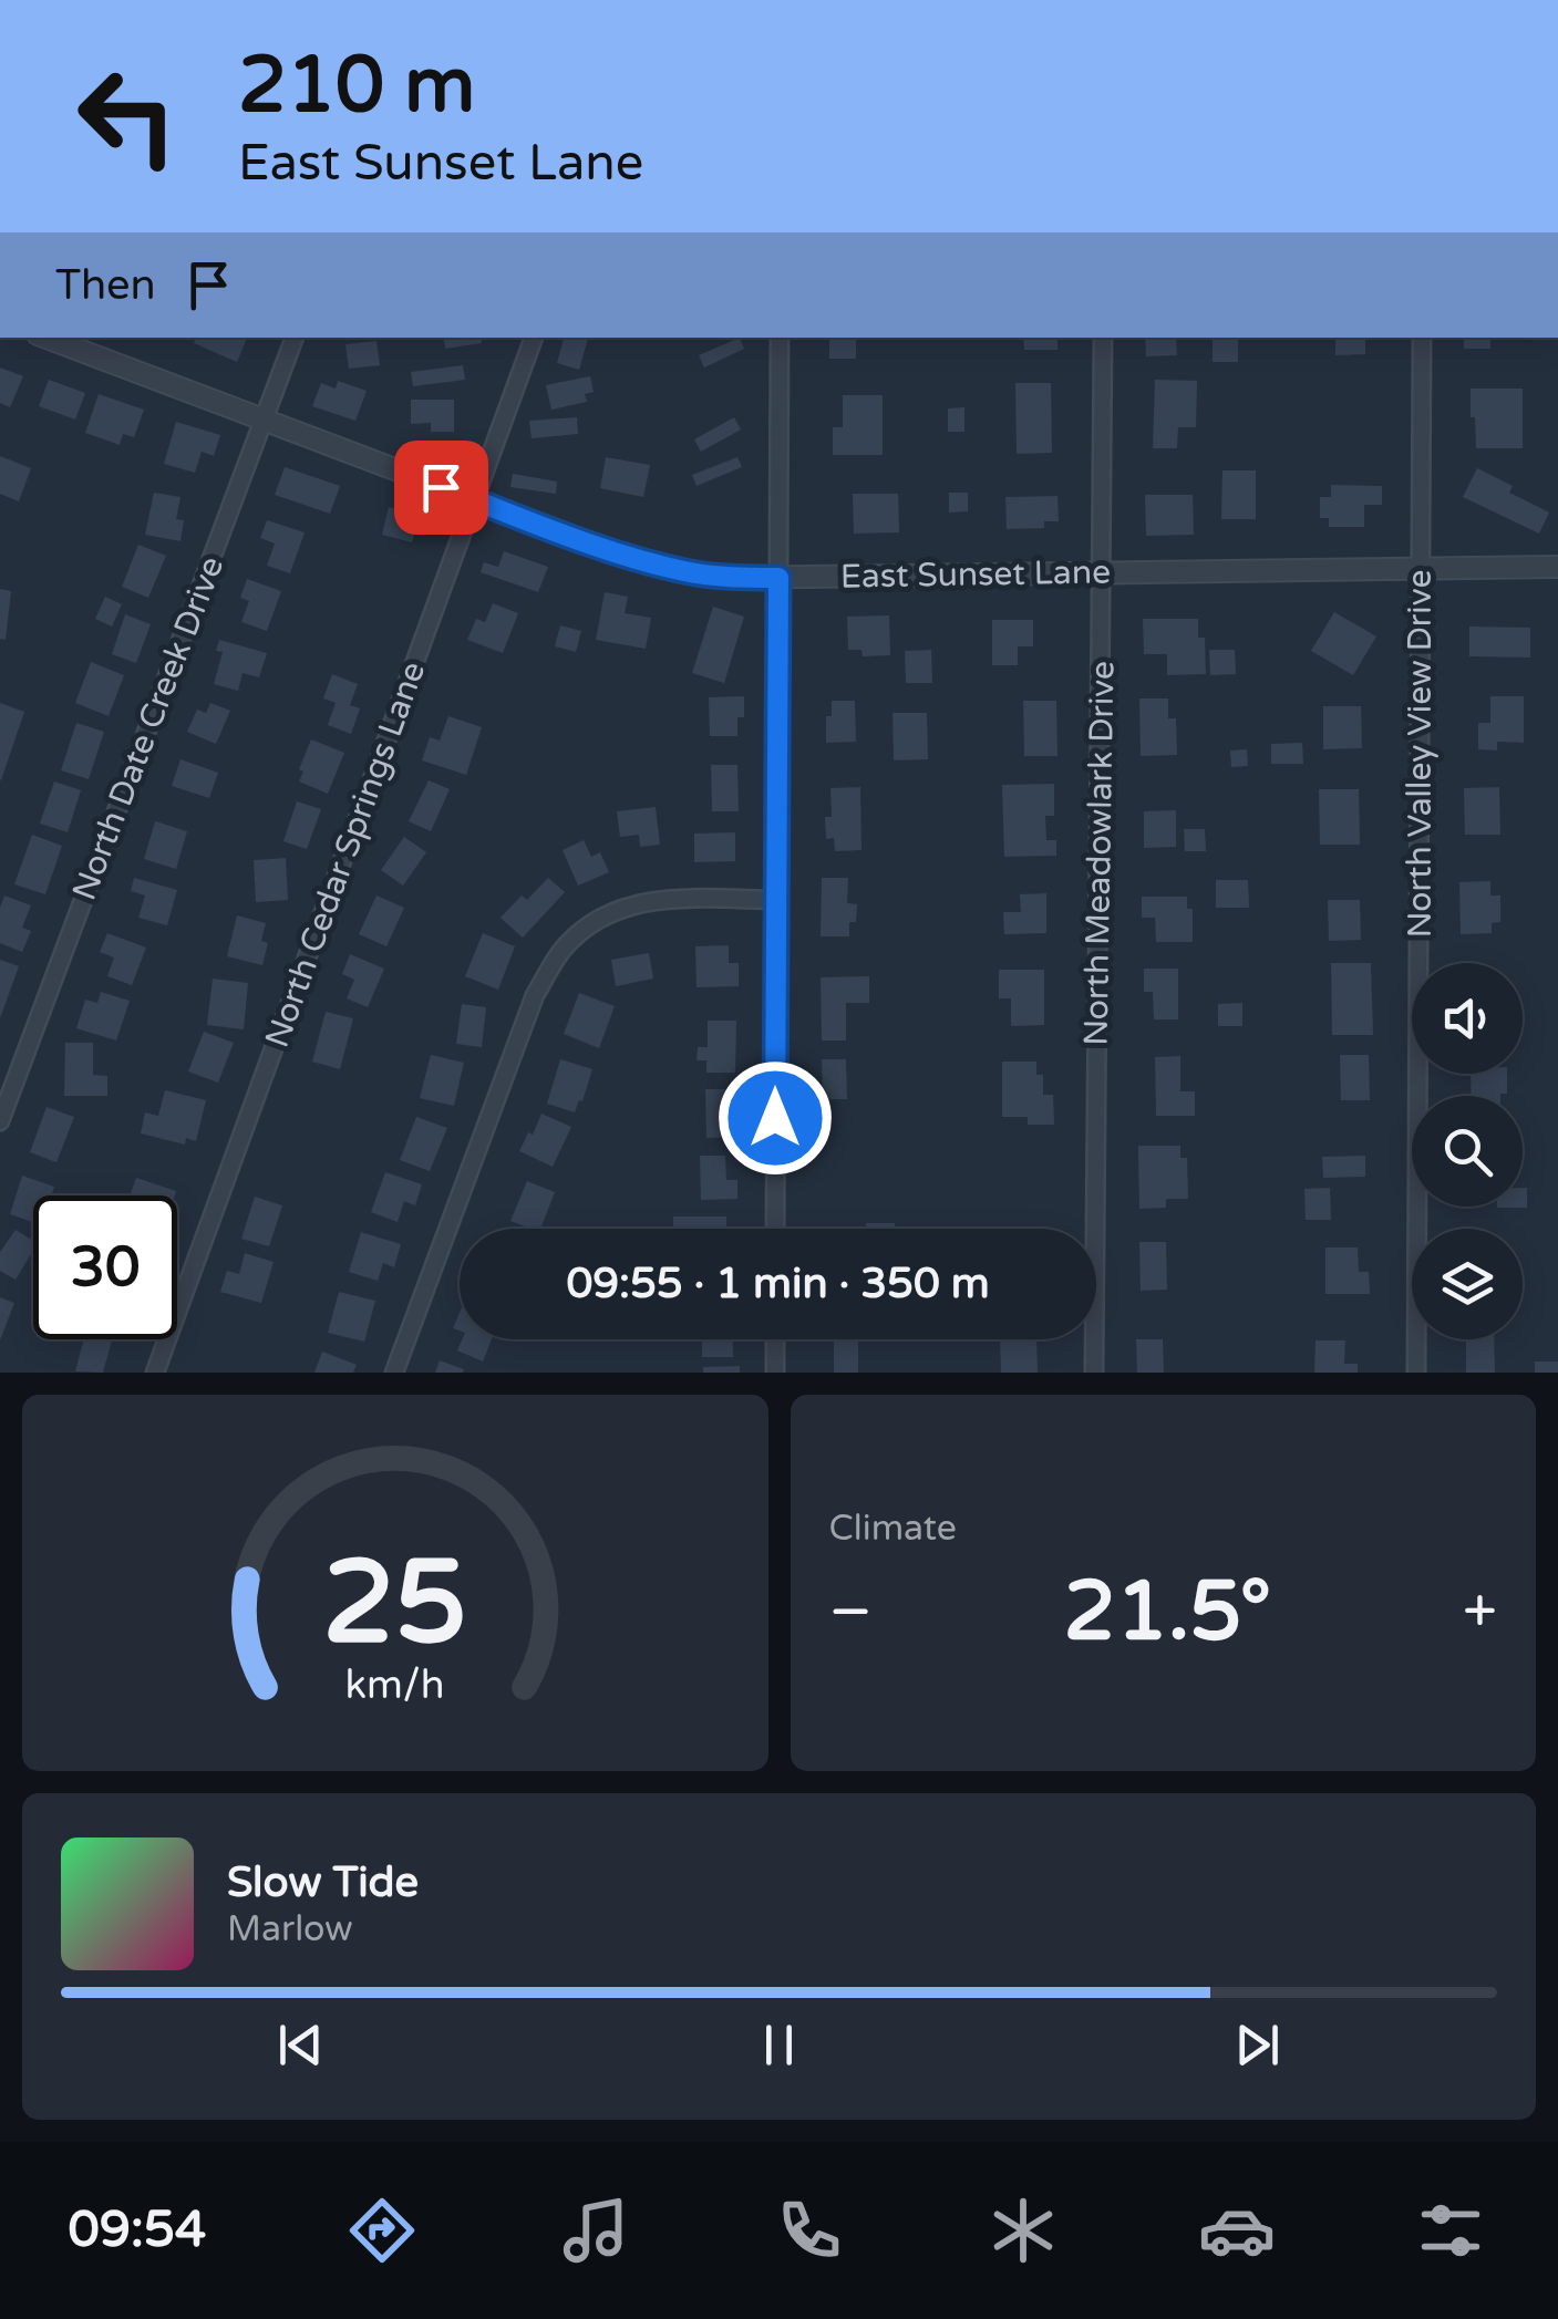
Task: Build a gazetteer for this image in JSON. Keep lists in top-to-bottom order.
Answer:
{
  "streets": {
    "street": [
      "East Sunset Lane",
      "North Date Creek Drive",
      "North Valley View Drive",
      "North Meadowlark Drive",
      "North Cedar Springs Lane"
    ]
  },
  "crossings": [
    ["East Sunset Lane", "North Date Creek Drive"],
    ["East Sunset Lane", "North Valley View Drive"],
    ["East Sunset Lane", "North Meadowlark Drive"],
    ["East Sunset Lane", "North Cedar Springs Lane"]
  ],
  "page": {
    "turn": ["210 m", "East Sunset Lane"],
    "then": "Then",
    "limit": "30",
    "trip": "09:55 · 1 min · 350 m",
    "tile": "Climate",
    "heat": ["−", "21.5°", "+"],
    "song": ["Slow Tide", "Marlow"],
    "tabs": "09:54",
    "gauge": ["25", "km/h"]
  }
}
